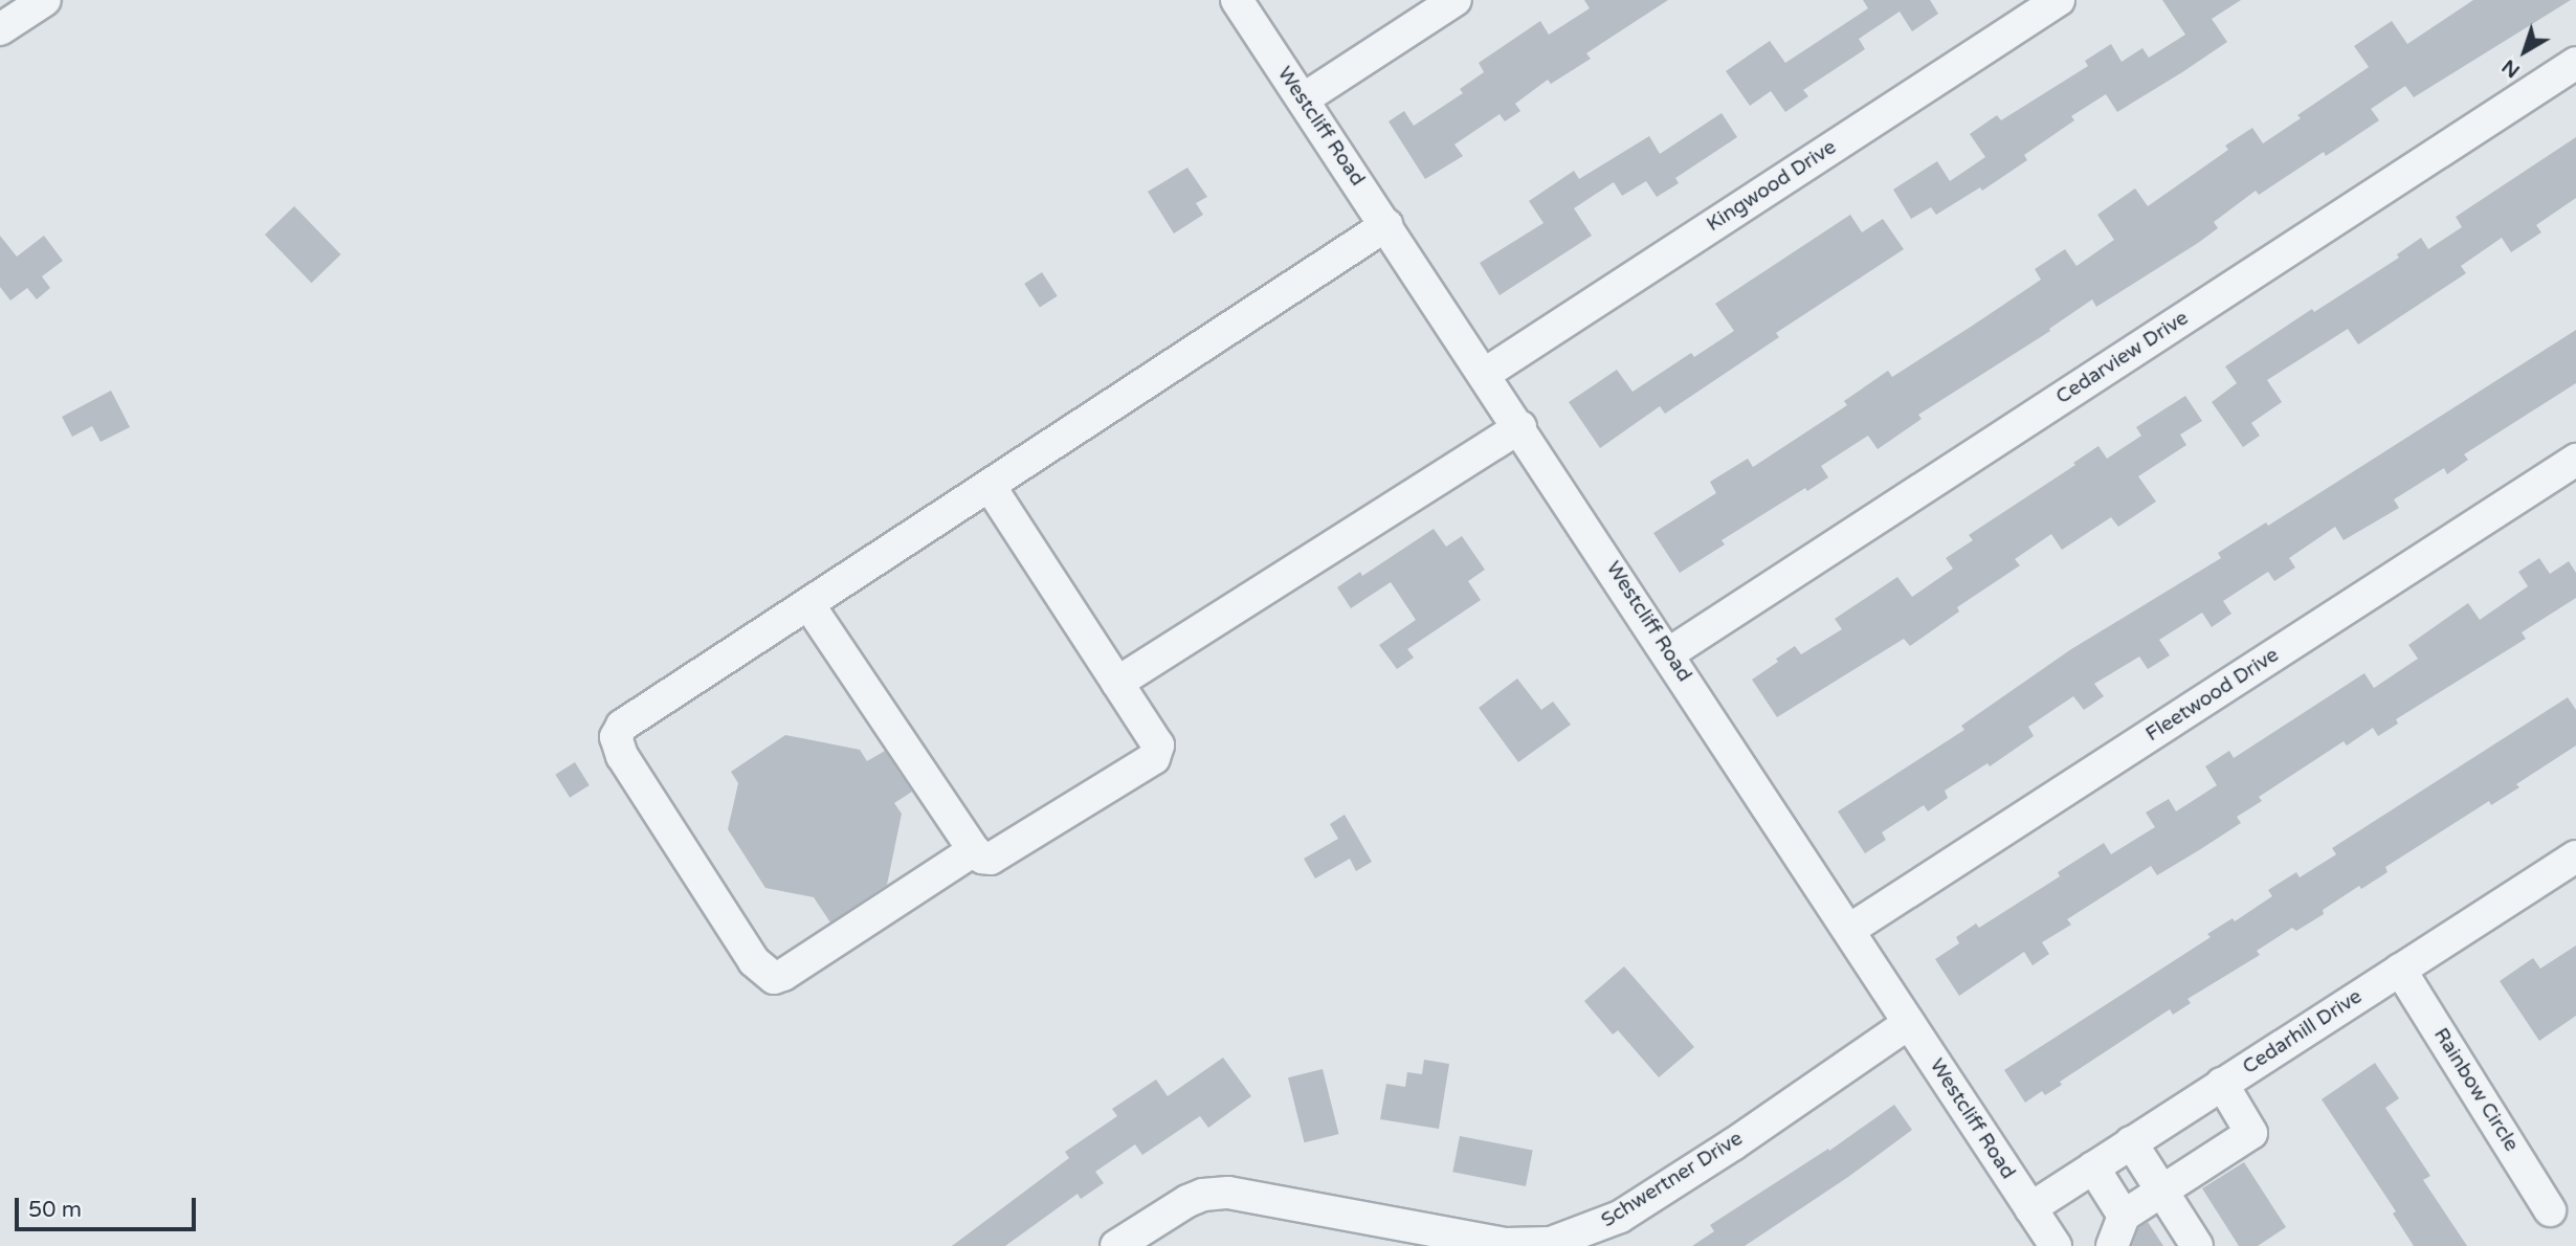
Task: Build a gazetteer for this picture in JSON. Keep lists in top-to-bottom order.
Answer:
{
  "streets": {
    "street": [
      "Westcliff Road",
      "Kingwood Drive",
      "Cedarview Drive",
      "Fleetwood Drive",
      "Cedarhill Drive",
      "Rainbow Circle",
      "Schwertner Drive"
    ]
  },
  "crossings": [
    ["Westcliff Road", "Kingwood Drive"],
    ["Westcliff Road", "Cedarview Drive"],
    ["Westcliff Road", "Fleetwood Drive"],
    ["Westcliff Road", "Cedarhill Drive"],
    ["Westcliff Road", "Schwertner Drive"],
    ["Cedarhill Drive", "Rainbow Circle"]
  ],
  "scale_bar": "50 m",
  "north": "bottom left"
}
